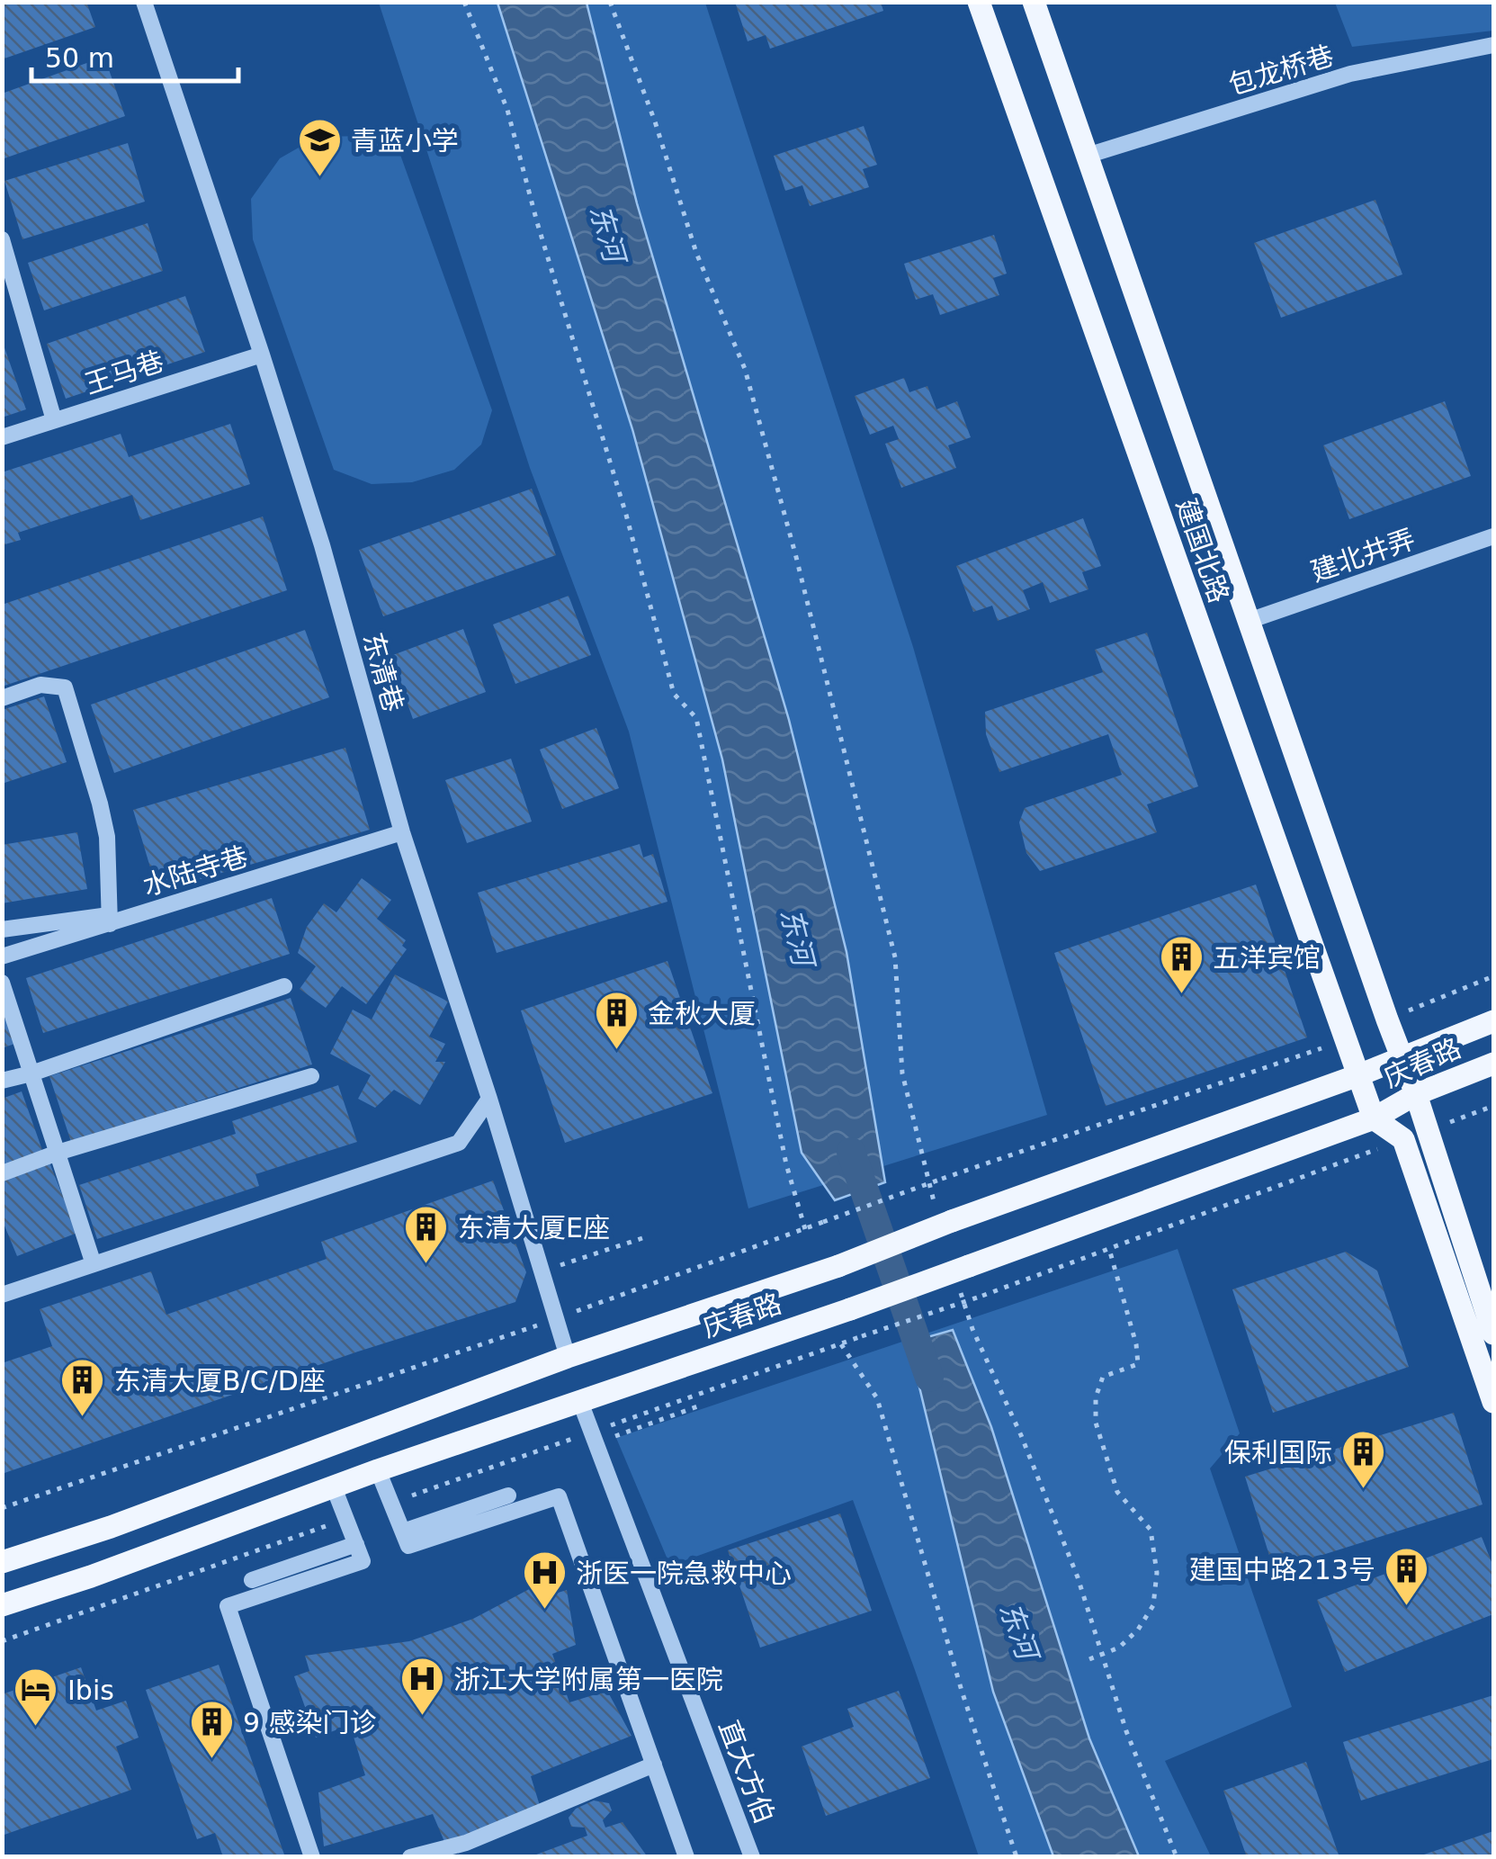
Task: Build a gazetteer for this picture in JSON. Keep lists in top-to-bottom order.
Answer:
{
  "streets": {
    "main road": ["建国北路", "庆春路"],
    "street": [
      "包龙桥巷",
      "王马巷",
      "建北井弄",
      "东清巷",
      "水陆寺巷",
      "直大方伯"
    ]
  },
  "crossings": [
    ["包龙桥巷", "建国北路"],
    ["王马巷", "东清巷"],
    ["建国北路", "建北井弄"],
    ["建国北路", "庆春路"],
    ["东清巷", "水陆寺巷"],
    ["东清巷", "庆春路"],
    ["庆春路", "直大方伯"]
  ],
  "water": ["东河"],
  "places": {
    "school or university": ["青蓝小学"],
    "building": [
      "五洋宾馆",
      "金秋大厦",
      "东清大厦E座",
      "东清大厦B/C/D座",
      "保利国际",
      "建国中路213号",
      "9 感染门诊"
    ],
    "hospital": ["浙医一院急救中心", "浙江大学附属第一医院"],
    "hotel": ["Ibis"]
  },
  "scale_bar": "50 m"
}
